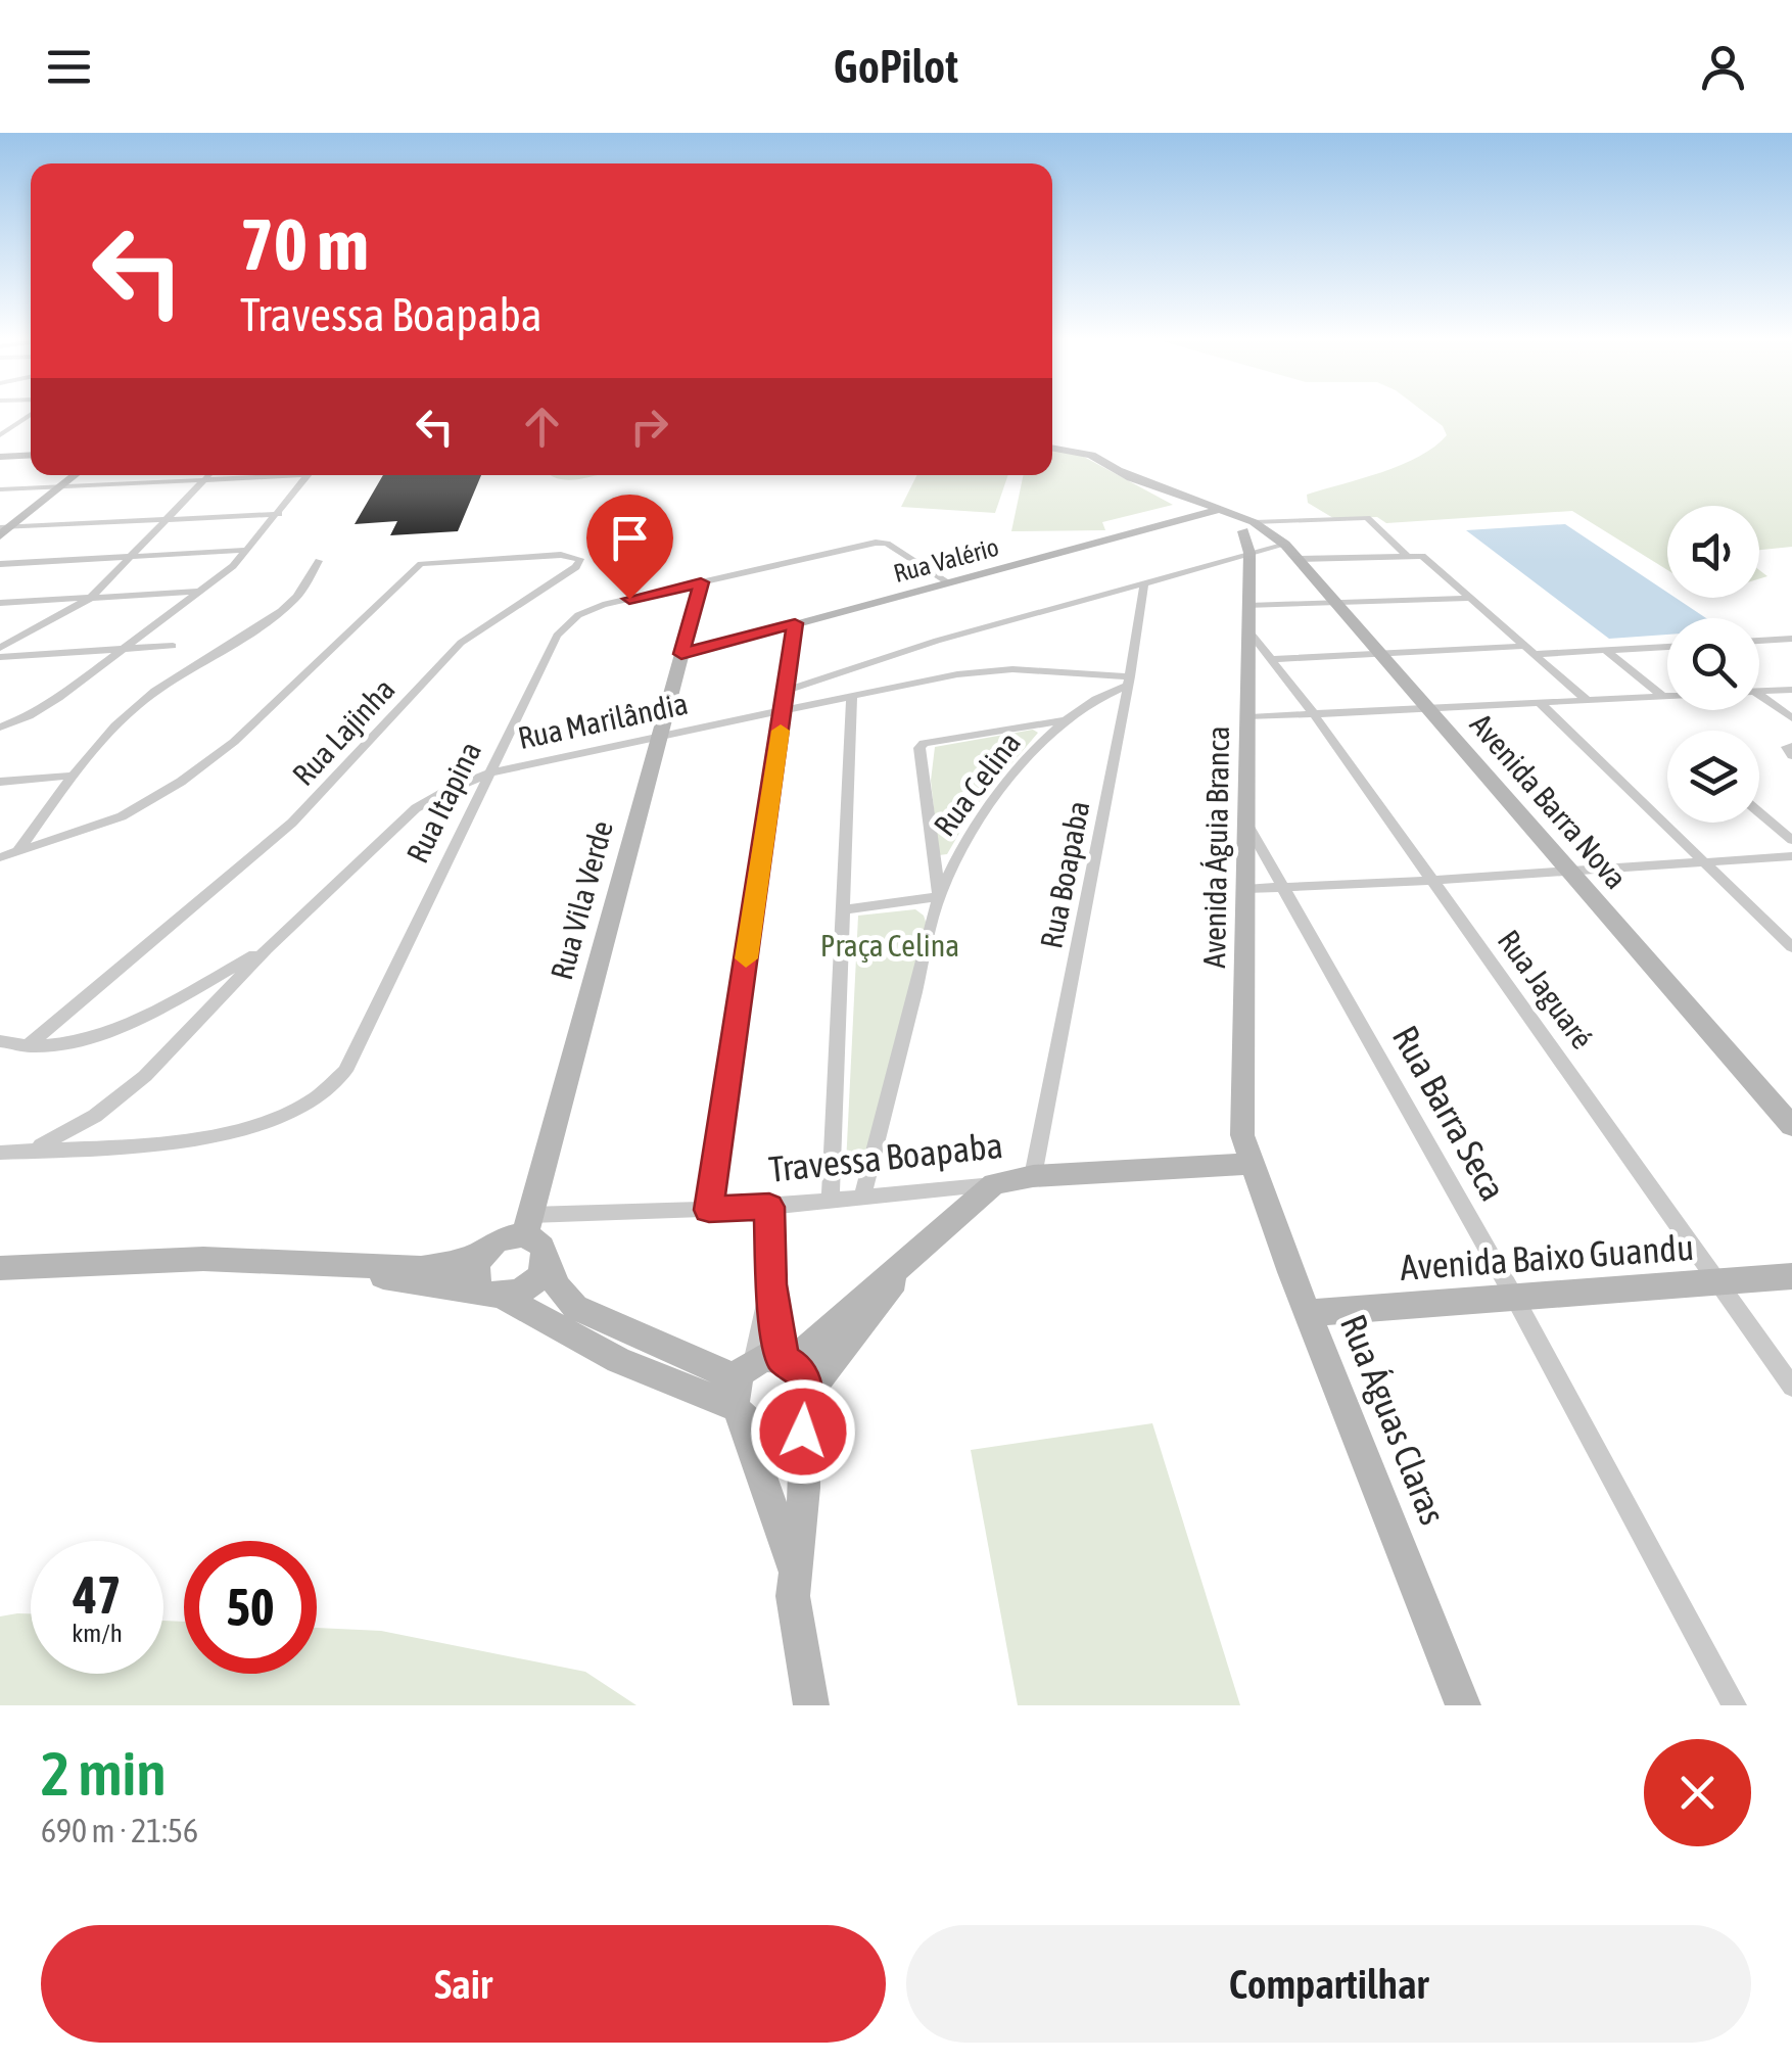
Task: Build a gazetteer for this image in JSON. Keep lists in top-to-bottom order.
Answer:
{
  "streets": {
    "street": [
      "Rua Valério",
      "Rua Marilândia",
      "Rua Lajinha",
      "Rua Celina",
      "Avenida Barra Nova",
      "Rua Itapina",
      "Avenida Águia Branca",
      "Rua Boapaba",
      "Rua Vila Verde",
      "Rua Jaguaré",
      "Rua Barra Seca",
      "Travessa Boapaba",
      "Avenida Baixo Guandu",
      "Rua Águas Claras"
    ]
  },
  "crossings": [
    ["Rua Valério", "Avenida Barra Nova"],
    ["Rua Valério", "Rua Itapina"],
    ["Rua Valério", "Rua Vila Verde"],
    ["Rua Marilândia", "Rua Celina"],
    ["Rua Marilândia", "Rua Itapina"],
    ["Rua Marilândia", "Rua Boapaba"],
    ["Rua Marilândia", "Rua Vila Verde"],
    ["Rua Celina", "Rua Boapaba"],
    ["Rua Celina", "Travessa Boapaba"],
    ["Avenida Barra Nova", "Avenida Águia Branca"],
    ["Rua Itapina", "Rua Vila Verde"],
    ["Avenida Águia Branca", "Rua Jaguaré"],
    ["Avenida Águia Branca", "Rua Barra Seca"],
    ["Avenida Águia Branca", "Travessa Boapaba"],
    ["Avenida Águia Branca", "Rua Águas Claras"],
    ["Rua Boapaba", "Travessa Boapaba"],
    ["Rua Vila Verde", "Travessa Boapaba"],
    ["Rua Jaguaré", "Avenida Baixo Guandu"],
    ["Rua Barra Seca", "Avenida Baixo Guandu"],
    ["Travessa Boapaba", "Rua Águas Claras"],
    ["Avenida Baixo Guandu", "Rua Águas Claras"]
  ],
  "parks": ["Praça Celina"],
  "page": {
    "header": "GoPilot",
    "turn": ["70 m", "Travessa Boapaba"],
    "speed": "47 km/h",
    "limit": "50",
    "heading": ["2 min", "690 m · 21:56"],
    "buttons": ["Sair", "Compartilhar"]
  }
}
